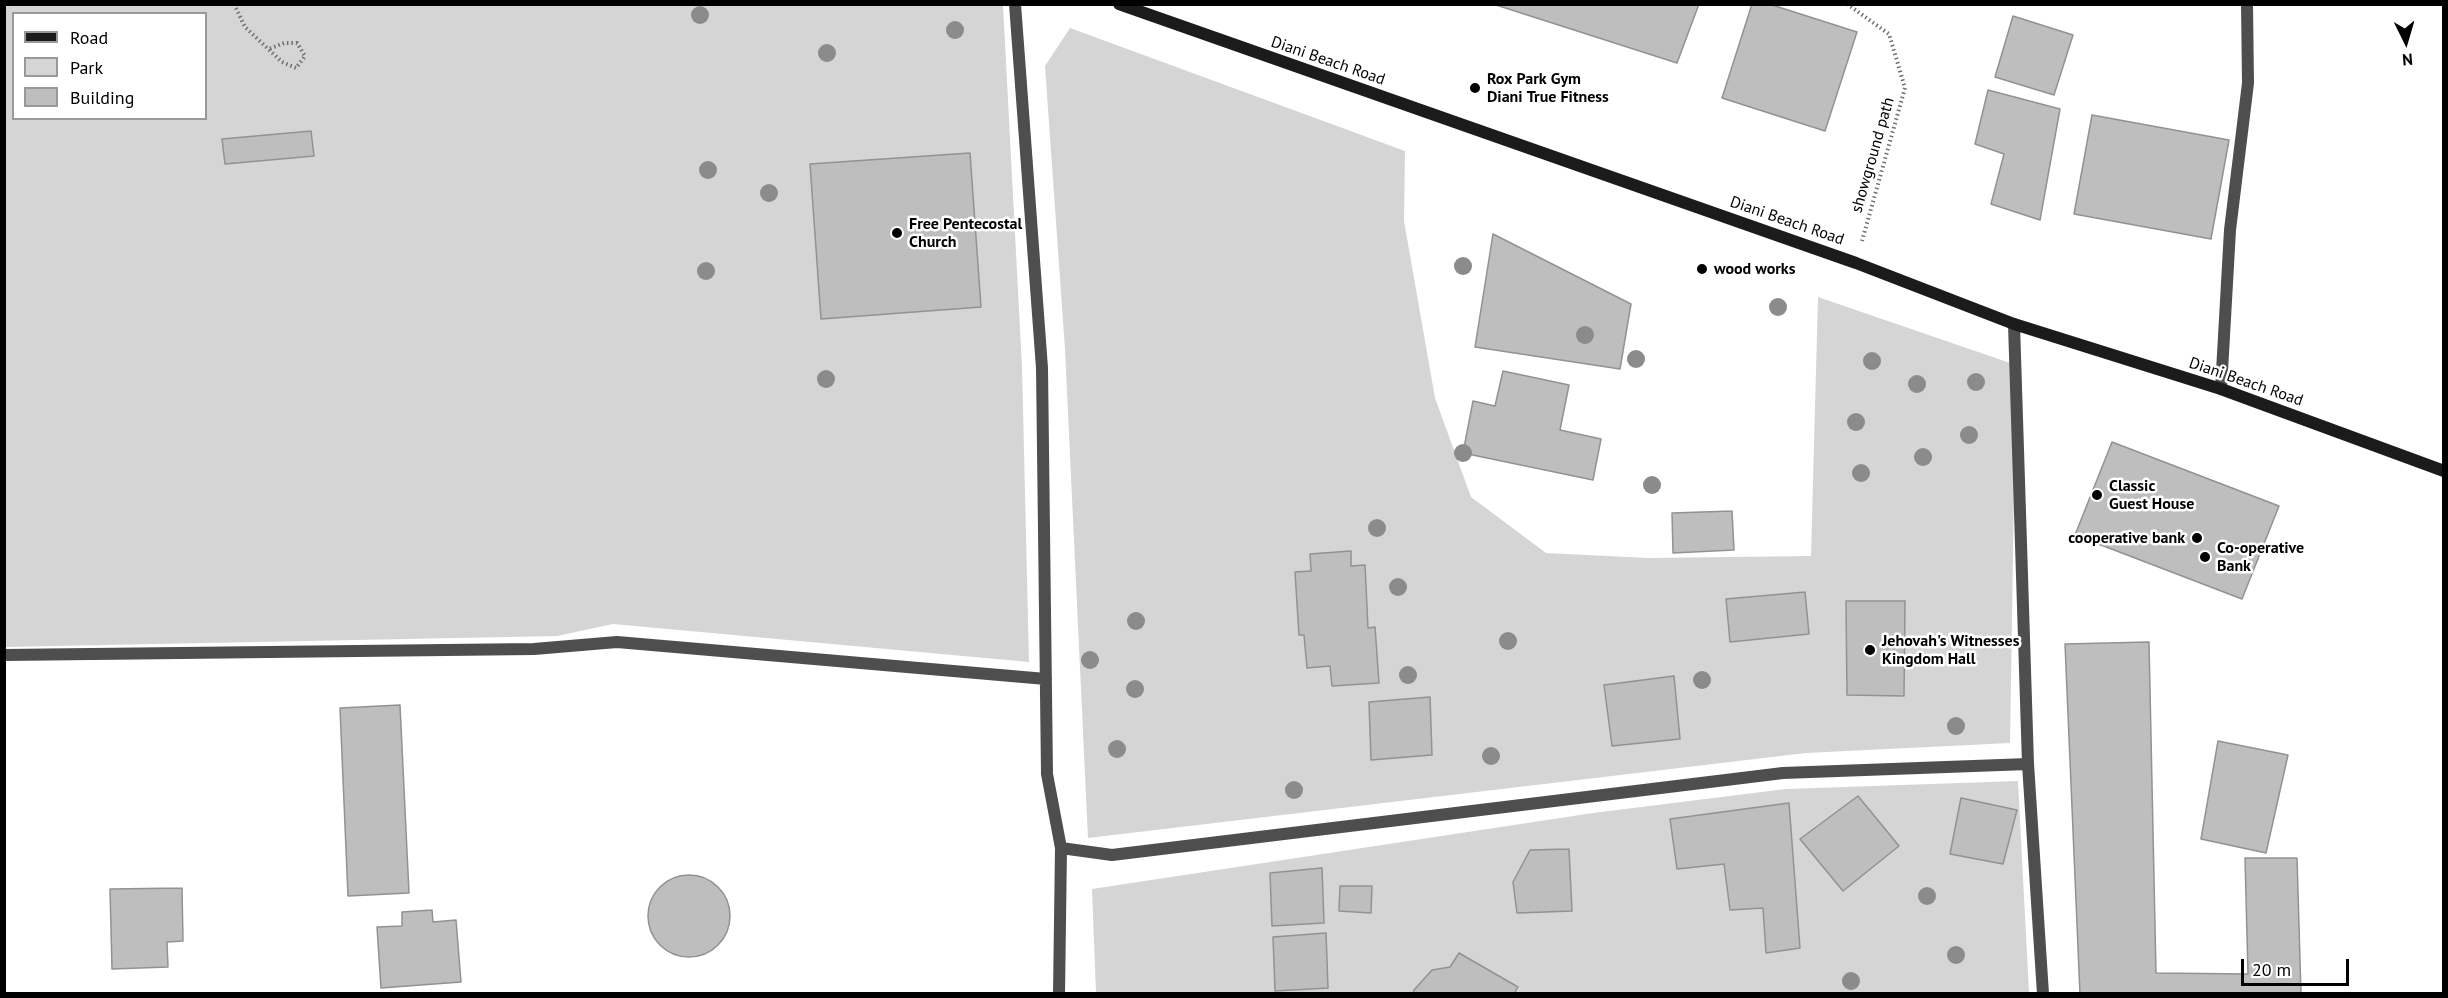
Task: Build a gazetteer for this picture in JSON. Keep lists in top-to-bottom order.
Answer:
{
  "streets": {
    "main road": ["Diani Beach Road"],
    "path": ["showground path"]
  },
  "crossings": [
    ["Diani Beach Road", "showground path"]
  ],
  "places": [
    "Rox Park Gym Diani True Fitness",
    "Free Pentecostal Church",
    "wood works",
    "Classic Guest House",
    "cooperative bank",
    "Co-operative Bank",
    "Jehovah's Witnesses Kingdom Hall"
  ],
  "legend": ["Road", "Park", "Building"],
  "scale_bar": "20 m",
  "north": "bottom"
}
